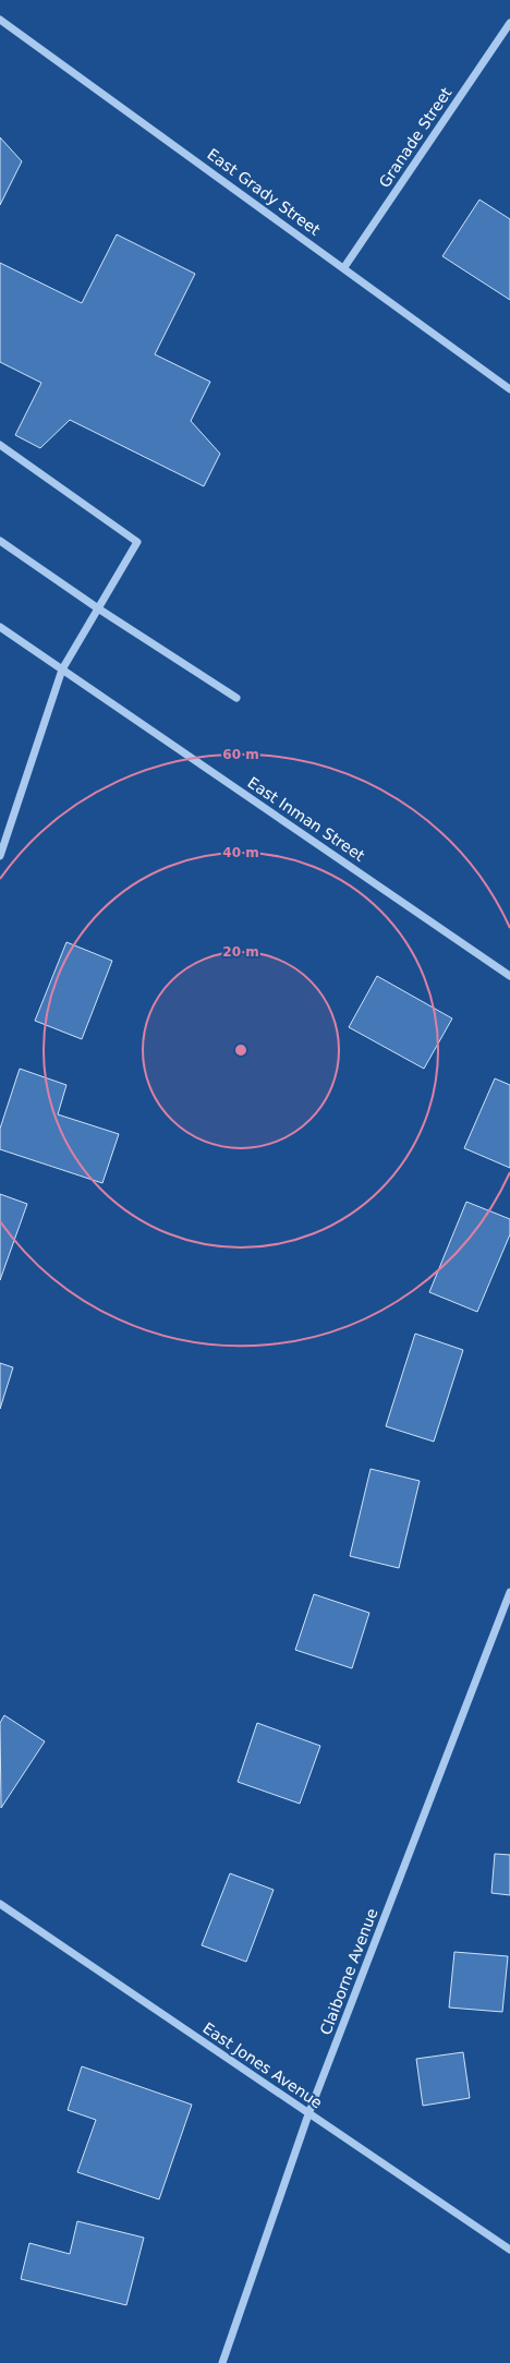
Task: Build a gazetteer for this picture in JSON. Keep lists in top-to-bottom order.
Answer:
{
  "streets": {
    "street": [
      "Granade Street",
      "East Grady Street",
      "East Inman Street",
      "Claiborne Avenue",
      "East Jones Avenue"
    ]
  },
  "crossings": [
    ["Granade Street", "East Grady Street"],
    ["Claiborne Avenue", "East Jones Avenue"]
  ],
  "rings": ["60 m", "40 m", "20 m"]
}
